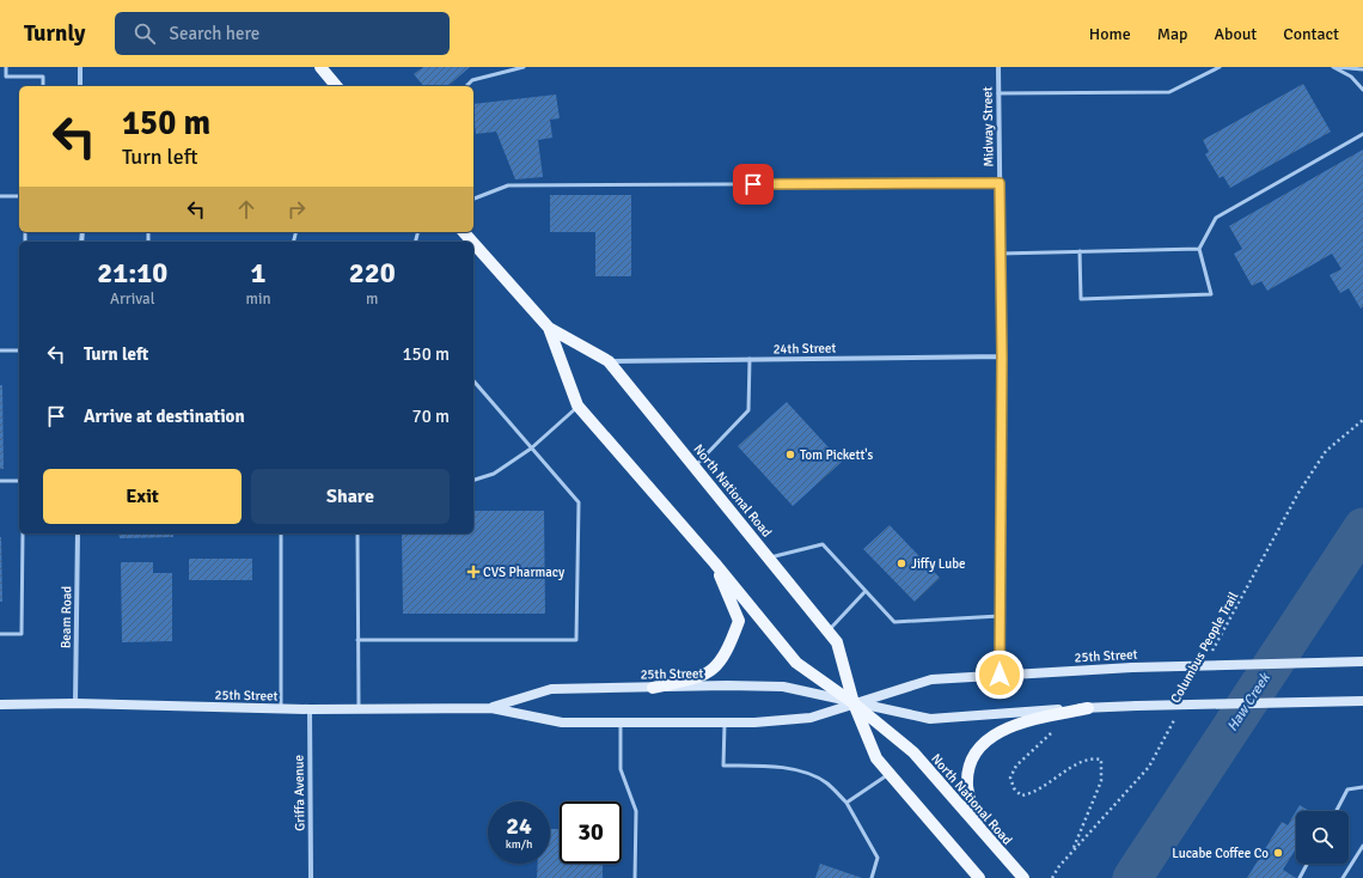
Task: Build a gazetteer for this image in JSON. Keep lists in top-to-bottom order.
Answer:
{
  "streets": {
    "main road": ["North National Road", "25th Street"],
    "street": [
      "Midway Street",
      "24th Street",
      "Beam Road",
      "Griffa Avenue"
    ],
    "path": ["Columbus People Trail"]
  },
  "crossings": [
    ["Midway Street", "24th Street"],
    ["Midway Street", "25th Street"],
    ["24th Street", "North National Road"],
    ["North National Road", "25th Street"],
    ["Beam Road", "25th Street"],
    ["25th Street", "Griffa Avenue"]
  ],
  "water": ["Haw Creek"],
  "places": {
    "other": ["Tom Pickett's", "Jiffy Lube", "Lucabe Coffee Co"],
    "health": ["CVS Pharmacy"]
  },
  "page": {
    "header": "Turnly",
    "search": "Search here",
    "nav": [
      "Home",
      "Map",
      "About",
      "Contact"
    ],
    "turn": ["150 m", "Turn left"],
    "eta": [
      "21:10",
      "Arrival",
      "1",
      "min",
      "220",
      "m"
    ],
    "list": [
      {
        "name": "Turn left",
        "value": "150 m"
      },
      {
        "name": "Arrive at destination",
        "value": "70 m"
      }
    ],
    "buttons": ["Exit", "Share"],
    "speed": "24 km/h",
    "limit": "30"
  }
}
